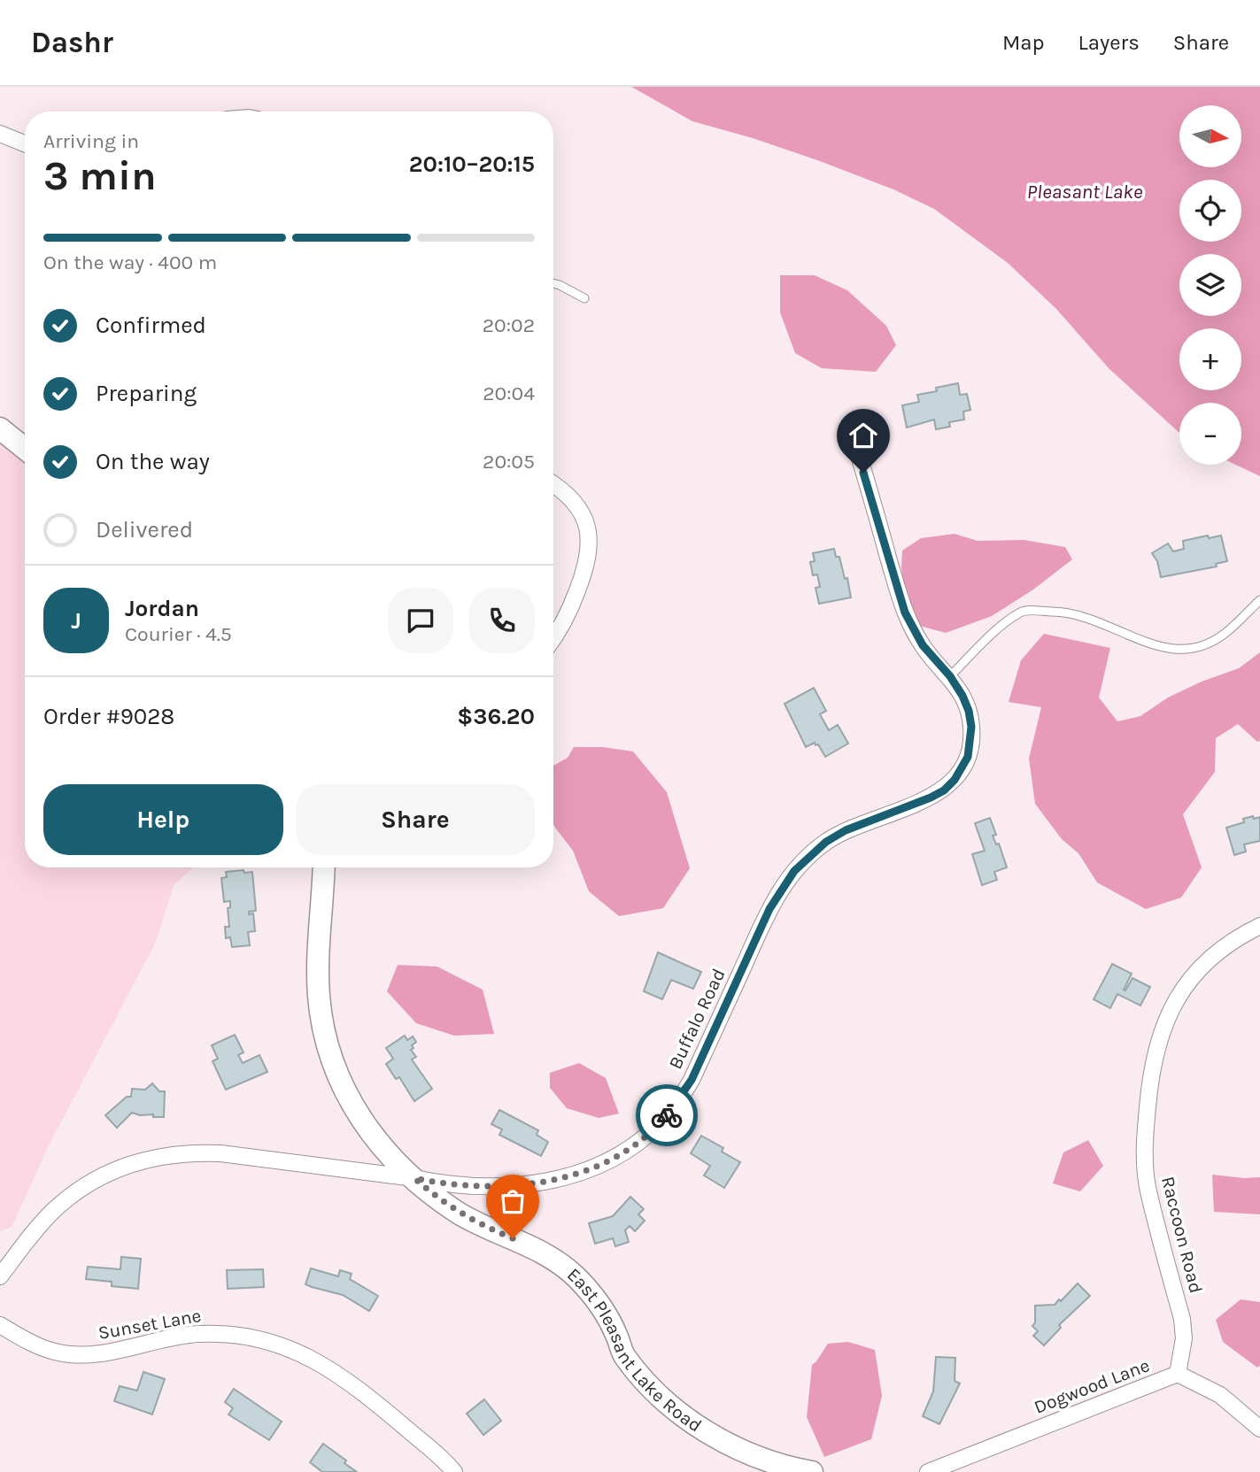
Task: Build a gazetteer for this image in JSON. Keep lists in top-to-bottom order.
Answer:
{
  "streets": {
    "street": [
      "Buffalo Road",
      "Raccoon Road",
      "Sunset Lane",
      "East Pleasant Lake Road",
      "Dogwood Lane"
    ]
  },
  "crossings": [
    ["Buffalo Road", "East Pleasant Lake Road"],
    ["Raccoon Road", "Dogwood Lane"]
  ],
  "water": ["Pleasant Lake"],
  "north": "right",
  "page": {
    "header": "Dashr",
    "nav": ["Map", "Layers", "Share"],
    "map_buttons": ["+", "−"],
    "heading": ["3 min", "Arriving in", "20:10–20:15"],
    "panel": [
      "Jordan",
      "Courier · 4.5",
      "Order #9028",
      "$36.20"
    ],
    "bar": "On the way · 400 m",
    "list": [
      ["Confirmed", "20:02"],
      ["Preparing", "20:04"],
      ["On the way", "20:05"],
      "Delivered"
    ],
    "round": "J",
    "buttons": ["Help", "Share"]
  }
}
